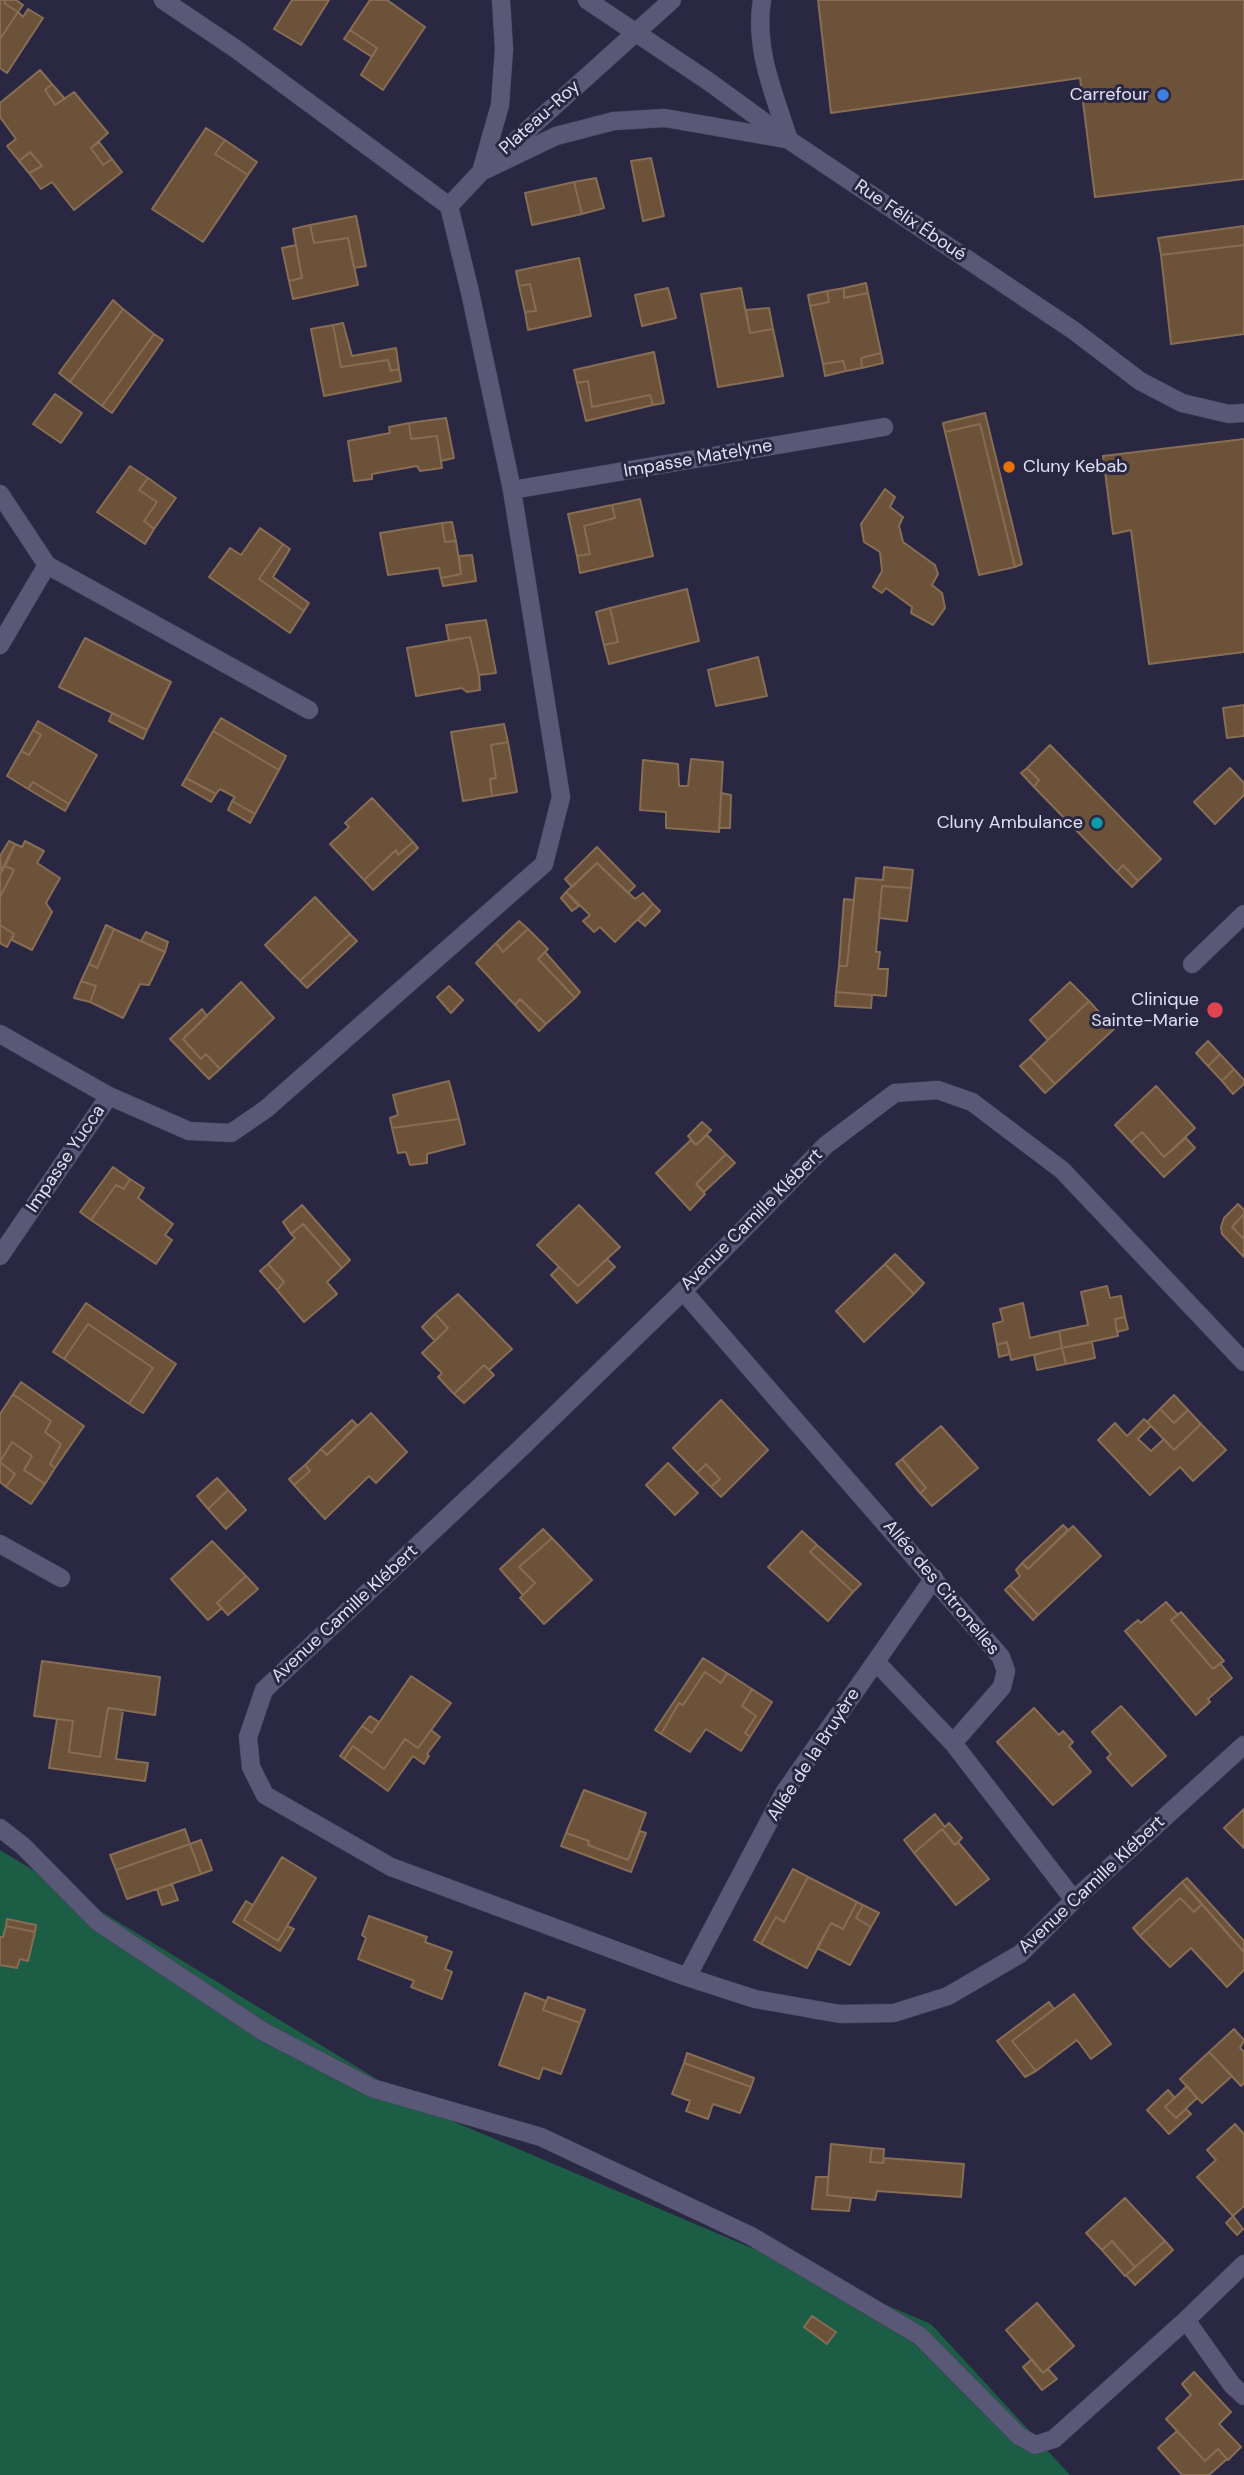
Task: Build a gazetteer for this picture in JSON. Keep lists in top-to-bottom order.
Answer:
{
  "streets": {
    "street": [
      "Plateau-Roy",
      "Rue Félix Éboué",
      "Impasse Matelyne",
      "Impasse Yucca",
      "Avenue Camille Klébert",
      "Allée des Citronelles",
      "Allée de la Bruyère"
    ]
  },
  "crossings": [
    ["Plateau-Roy", "Rue Félix Éboué"],
    ["Avenue Camille Klébert", "Allée des Citronelles"],
    ["Avenue Camille Klébert", "Allée de la Bruyère"],
    ["Allée des Citronelles", "Allée de la Bruyère"]
  ],
  "places": [
    "Carrefour",
    "Cluny Kebab",
    "Cluny Ambulance",
    "Clinique Sainte-Marie"
  ]
}
